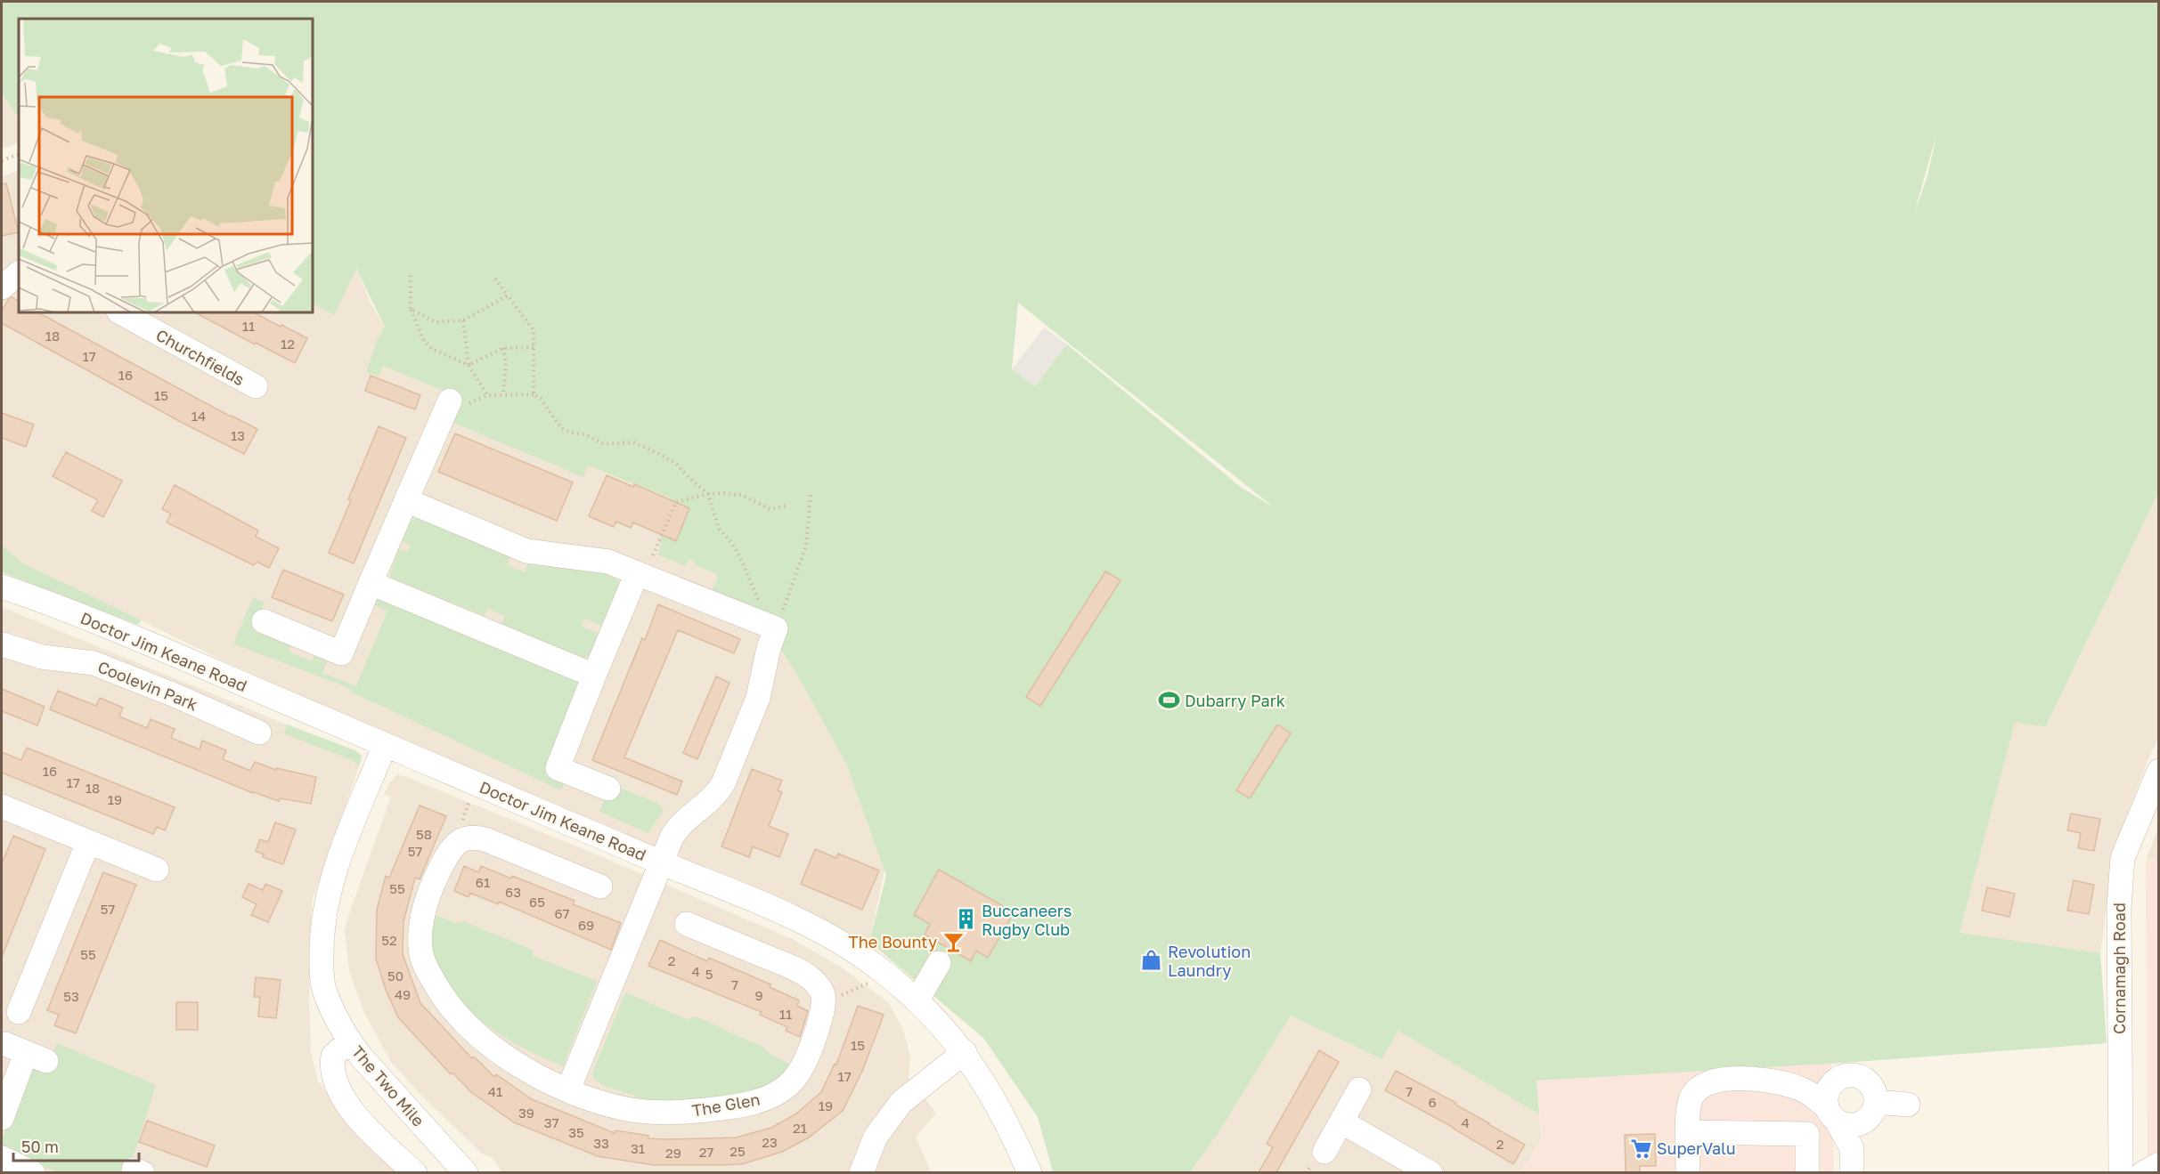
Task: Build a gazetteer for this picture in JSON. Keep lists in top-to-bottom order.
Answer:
{
  "streets": {
    "street": [
      "Churchfields",
      "Doctor Jim Keane Road",
      "Coolevin Park",
      "Cornamagh Road",
      "The Two Mile",
      "The Glen"
    ]
  },
  "crossings": [
    ["Doctor Jim Keane Road", "The Two Mile"]
  ],
  "places": {
    "sports": ["Dubarry Park"],
    "building": ["Buccaneers Rugby Club"],
    "bar": ["The Bounty"],
    "shop": ["Revolution Laundry"],
    "supermarket": ["SuperValu"]
  },
  "house_numbers": [
    "11",
    "18",
    "12",
    "17",
    "16",
    "15",
    "14",
    "13",
    "16",
    "17",
    "18",
    "19",
    "58",
    "57",
    "61",
    "55",
    "63",
    "65",
    "57",
    "67",
    "69",
    "52",
    "55",
    "2",
    "4",
    "5",
    "50",
    "7",
    "49",
    "9",
    "53",
    "11",
    "15",
    "17",
    "41",
    "7",
    "6",
    "19",
    "39",
    "37",
    "4",
    "21",
    "35",
    "23",
    "33",
    "2",
    "31",
    "25",
    "27",
    "29"
  ],
  "scale_bar": "50 m"
}
